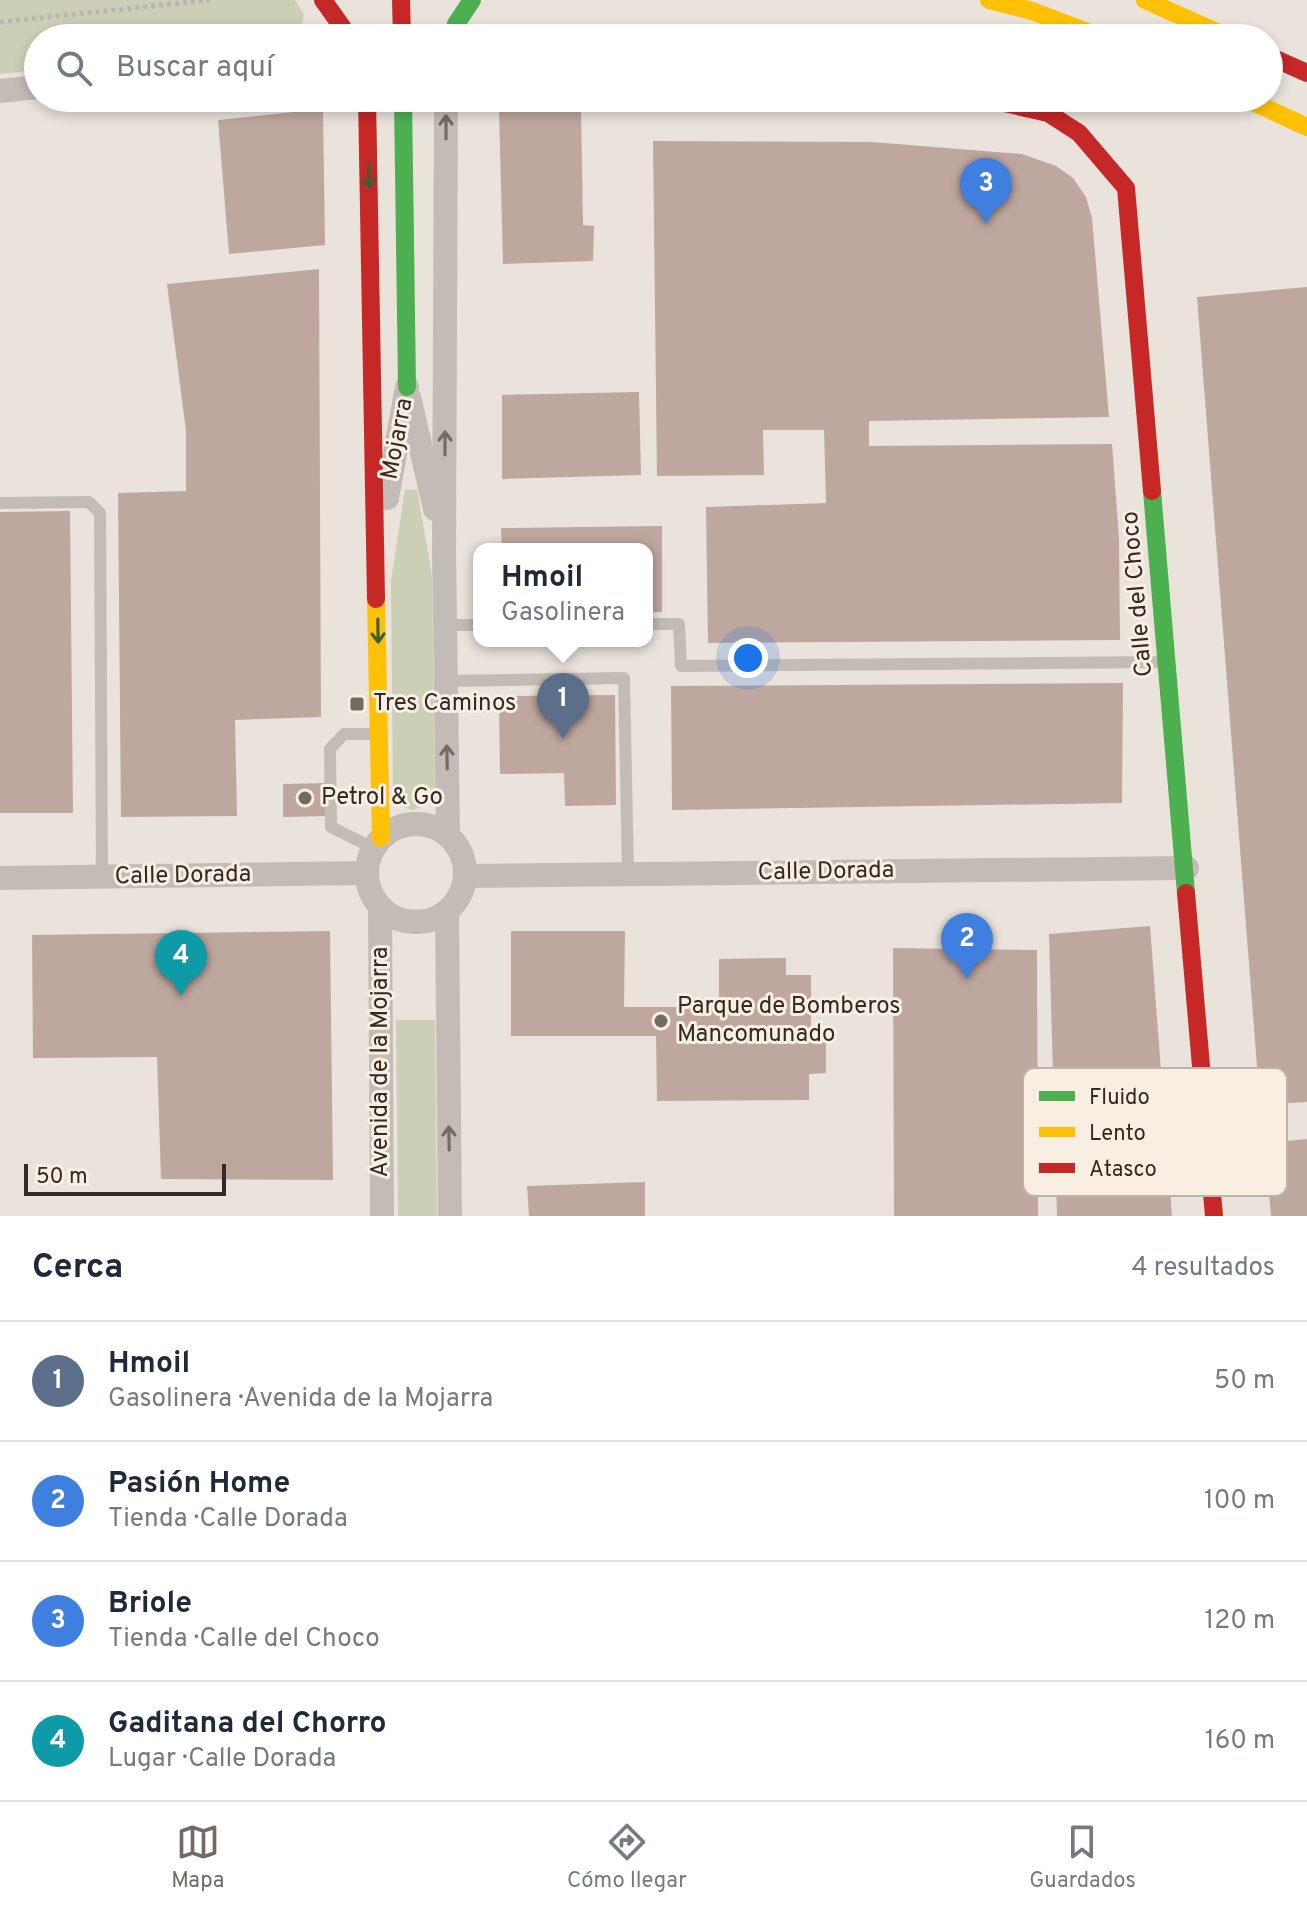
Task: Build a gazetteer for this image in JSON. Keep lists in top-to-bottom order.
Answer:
{
  "streets": {
    "main road": ["Calle del Choco"],
    "street": ["Mojarra", "Calle Dorada", "Avenida de la Mojarra"]
  },
  "crossings": [
    ["Calle del Choco", "Calle Dorada"],
    ["Calle Dorada", "Avenida de la Mojarra"]
  ],
  "places": {
    "transit": ["Tres Caminos"],
    "other": ["Petrol & Go", "Parque de Bomberos Mancomunado"]
  },
  "legend": ["Fluido", "Lento", "Atasco"],
  "scale_bar": "50 m",
  "page": {
    "search": "Buscar aquí",
    "pins": [
      "3",
      "1",
      "2",
      "4"
    ],
    "popup": ["Hmoil", "Gasolinera"],
    "scale": "50 m",
    "heading": ["Cerca", "4 resultados"],
    "list": [
      {
        "mark": "1",
        "name": "Hmoil",
        "note": "Gasolinera · Avenida de la Mojarra",
        "value": "50 m"
      },
      {
        "mark": "2",
        "name": "Pasión Home",
        "note": "Tienda · Calle Dorada",
        "value": "100 m"
      },
      {
        "mark": "3",
        "name": "Briole",
        "note": "Tienda · Calle del Choco",
        "value": "120 m"
      },
      {
        "mark": "4",
        "name": "Gaditana del Chorro",
        "note": "Lugar · Calle Dorada",
        "value": "160 m"
      }
    ],
    "nav": ["Mapa", "Cómo llegar", "Guardados"]
  }
}
